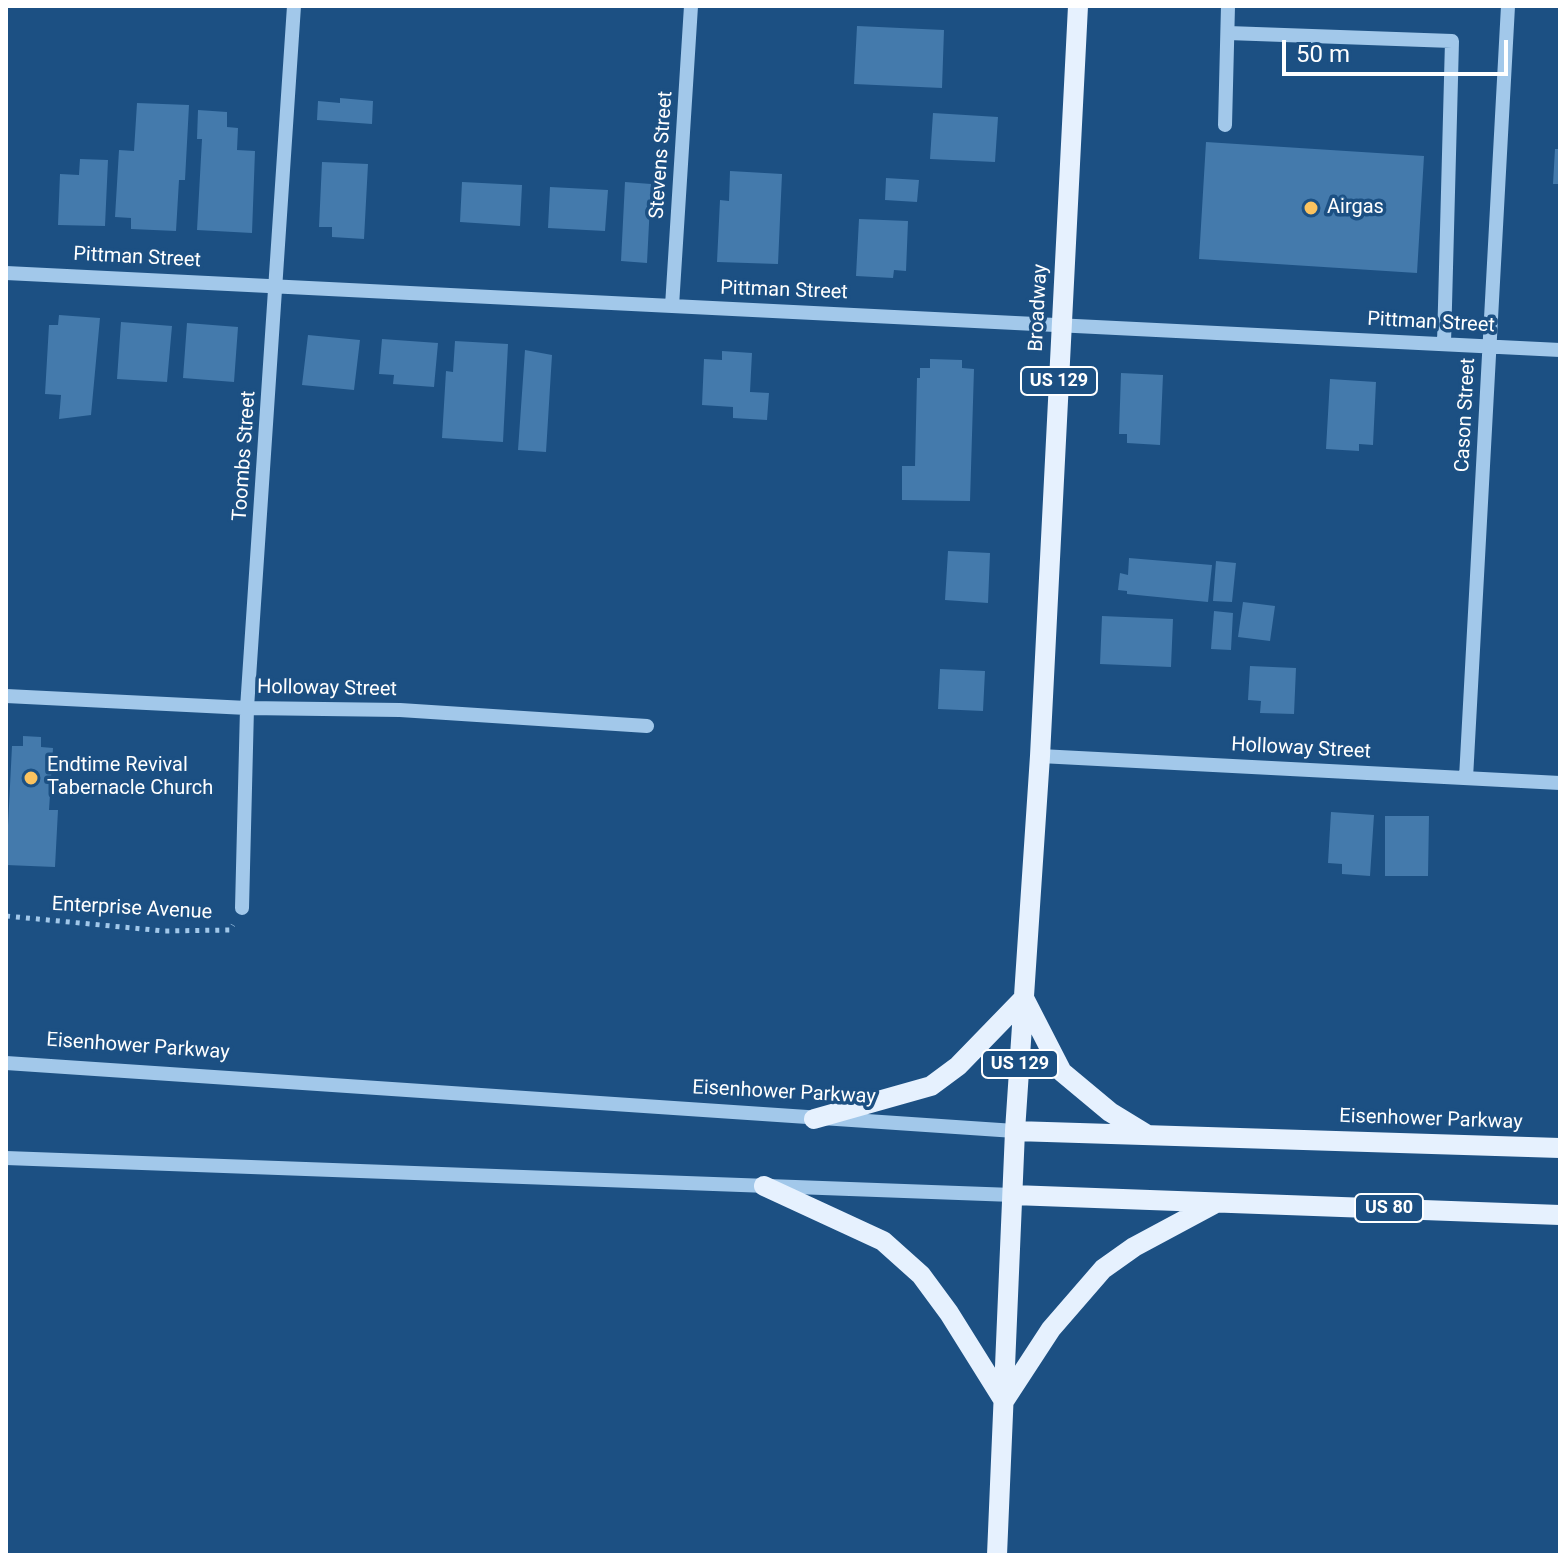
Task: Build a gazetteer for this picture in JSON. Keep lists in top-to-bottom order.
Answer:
{
  "streets": {
    "main road": [
      "Broadway",
      "US 129",
      "Eisenhower Parkway",
      "US 80"
    ],
    "street": [
      "Stevens Street",
      "Pittman Street",
      "Cason Street",
      "Toombs Street",
      "Holloway Street"
    ],
    "path": ["Enterprise Avenue"]
  },
  "crossings": [
    ["Stevens Street", "Pittman Street"],
    ["Pittman Street", "Broadway"],
    ["Pittman Street", "Cason Street"],
    ["Pittman Street", "Toombs Street"],
    ["Broadway", "US 129"],
    ["Broadway", "Holloway Street"],
    ["US 129", "Holloway Street"],
    ["US 129", "Eisenhower Parkway"],
    ["Cason Street", "Holloway Street"],
    ["Toombs Street", "Holloway Street"],
    ["Toombs Street", "Enterprise Avenue"]
  ],
  "places": ["Airgas", "Endtime Revival Tabernacle Church"],
  "scale_bar": "50 m"
}
